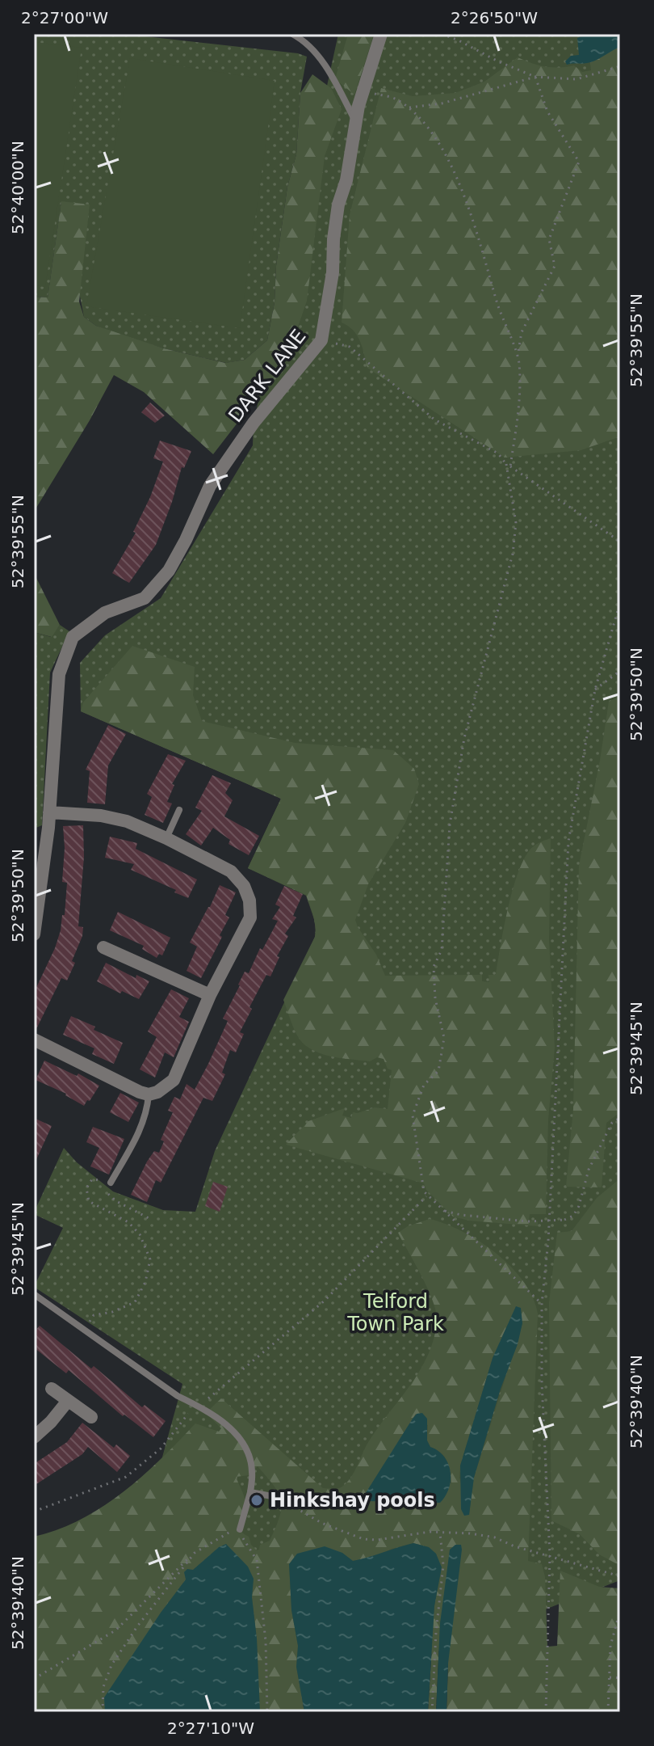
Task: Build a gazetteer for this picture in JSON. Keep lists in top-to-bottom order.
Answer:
{
  "streets": {
    "street": ["DARK LANE"]
  },
  "parks": ["Telford Town Park"],
  "places": ["Hinkshay pools"],
  "coordinates": [
    "2°27'00\"W",
    "2°26'50\"W",
    "52°40'00\"N",
    "52°39'55\"N",
    "52°39'50\"N",
    "52°39'45\"N",
    "52°39'40\"N",
    "2°27'10\"W"
  ]
}
